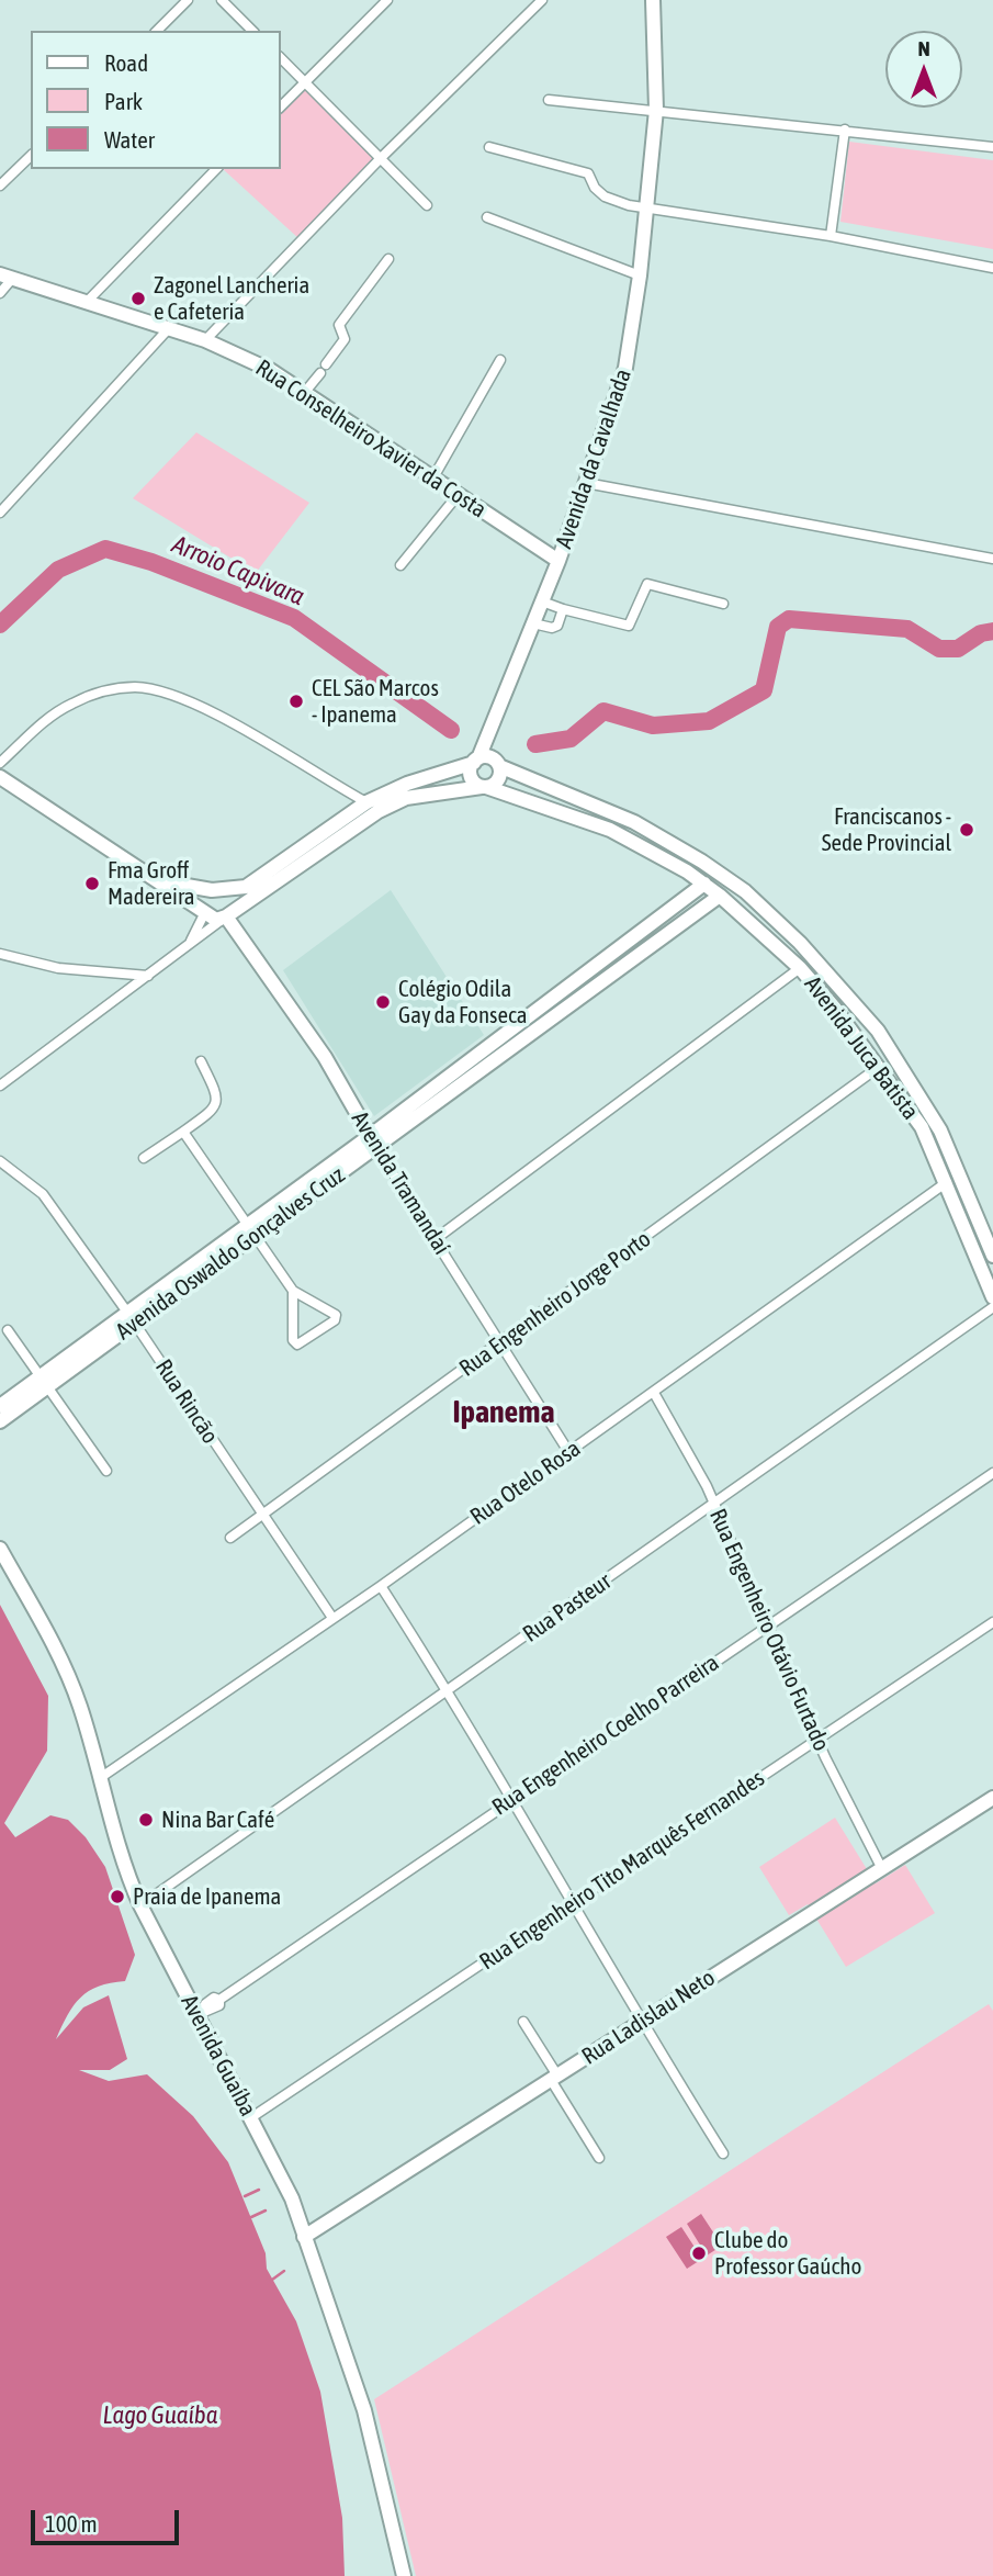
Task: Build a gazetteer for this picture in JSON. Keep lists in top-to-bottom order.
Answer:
{
  "streets": {
    "street": [
      "Rua Conselheiro Xavier da Costa",
      "Avenida da Cavalhada",
      "Avenida Juca Batista",
      "Avenida Tramandaí",
      "Avenida Oswaldo Gonçalves Cruz",
      "Rua Engenheiro Jorge Porto",
      "Rua Rincão",
      "Rua Otelo Rosa",
      "Rua Pasteur",
      "Rua Engenheiro Otávio Furtado",
      "Rua Engenheiro Coelho Parreira",
      "Rua Engenheiro Tito Marquês Fernandes",
      "Rua Ladislau Neto",
      "Avenida Guaíba"
    ]
  },
  "crossings": [
    ["Rua Conselheiro Xavier da Costa", "Avenida da Cavalhada"],
    ["Avenida da Cavalhada", "Avenida Juca Batista"],
    ["Avenida Juca Batista", "Avenida Oswaldo Gonçalves Cruz"],
    ["Avenida Juca Batista", "Rua Engenheiro Jorge Porto"],
    ["Avenida Juca Batista", "Rua Otelo Rosa"],
    ["Avenida Tramandaí", "Avenida Oswaldo Gonçalves Cruz"],
    ["Avenida Tramandaí", "Rua Engenheiro Jorge Porto"],
    ["Avenida Tramandaí", "Rua Otelo Rosa"],
    ["Avenida Oswaldo Gonçalves Cruz", "Rua Rincão"],
    ["Rua Engenheiro Jorge Porto", "Rua Rincão"],
    ["Rua Rincão", "Rua Otelo Rosa"],
    ["Rua Otelo Rosa", "Rua Engenheiro Otávio Furtado"],
    ["Rua Otelo Rosa", "Avenida Guaíba"],
    ["Rua Pasteur", "Rua Engenheiro Otávio Furtado"],
    ["Rua Pasteur", "Avenida Guaíba"],
    ["Rua Engenheiro Otávio Furtado", "Rua Engenheiro Coelho Parreira"],
    ["Rua Engenheiro Otávio Furtado", "Rua Engenheiro Tito Marquês Fernandes"],
    ["Rua Engenheiro Otávio Furtado", "Rua Ladislau Neto"],
    ["Rua Engenheiro Coelho Parreira", "Avenida Guaíba"],
    ["Rua Engenheiro Tito Marquês Fernandes", "Avenida Guaíba"],
    ["Rua Ladislau Neto", "Avenida Guaíba"]
  ],
  "districts": ["Ipanema"],
  "water": ["Arroio Capivara", "Lago Guaíba"],
  "places": [
    "Zagonel Lancheria e Cafeteria",
    "CEL São Marcos - Ipanema",
    "Franciscanos - Sede Provincial",
    "Fma Groff Madereira",
    "Colégio Odila Gay da Fonseca",
    "Nina Bar Café",
    "Praia de Ipanema",
    "Clube do Professor Gaúcho"
  ],
  "legend": ["Road", "Park", "Water"],
  "scale_bar": "100 m",
  "north": "top"
}
